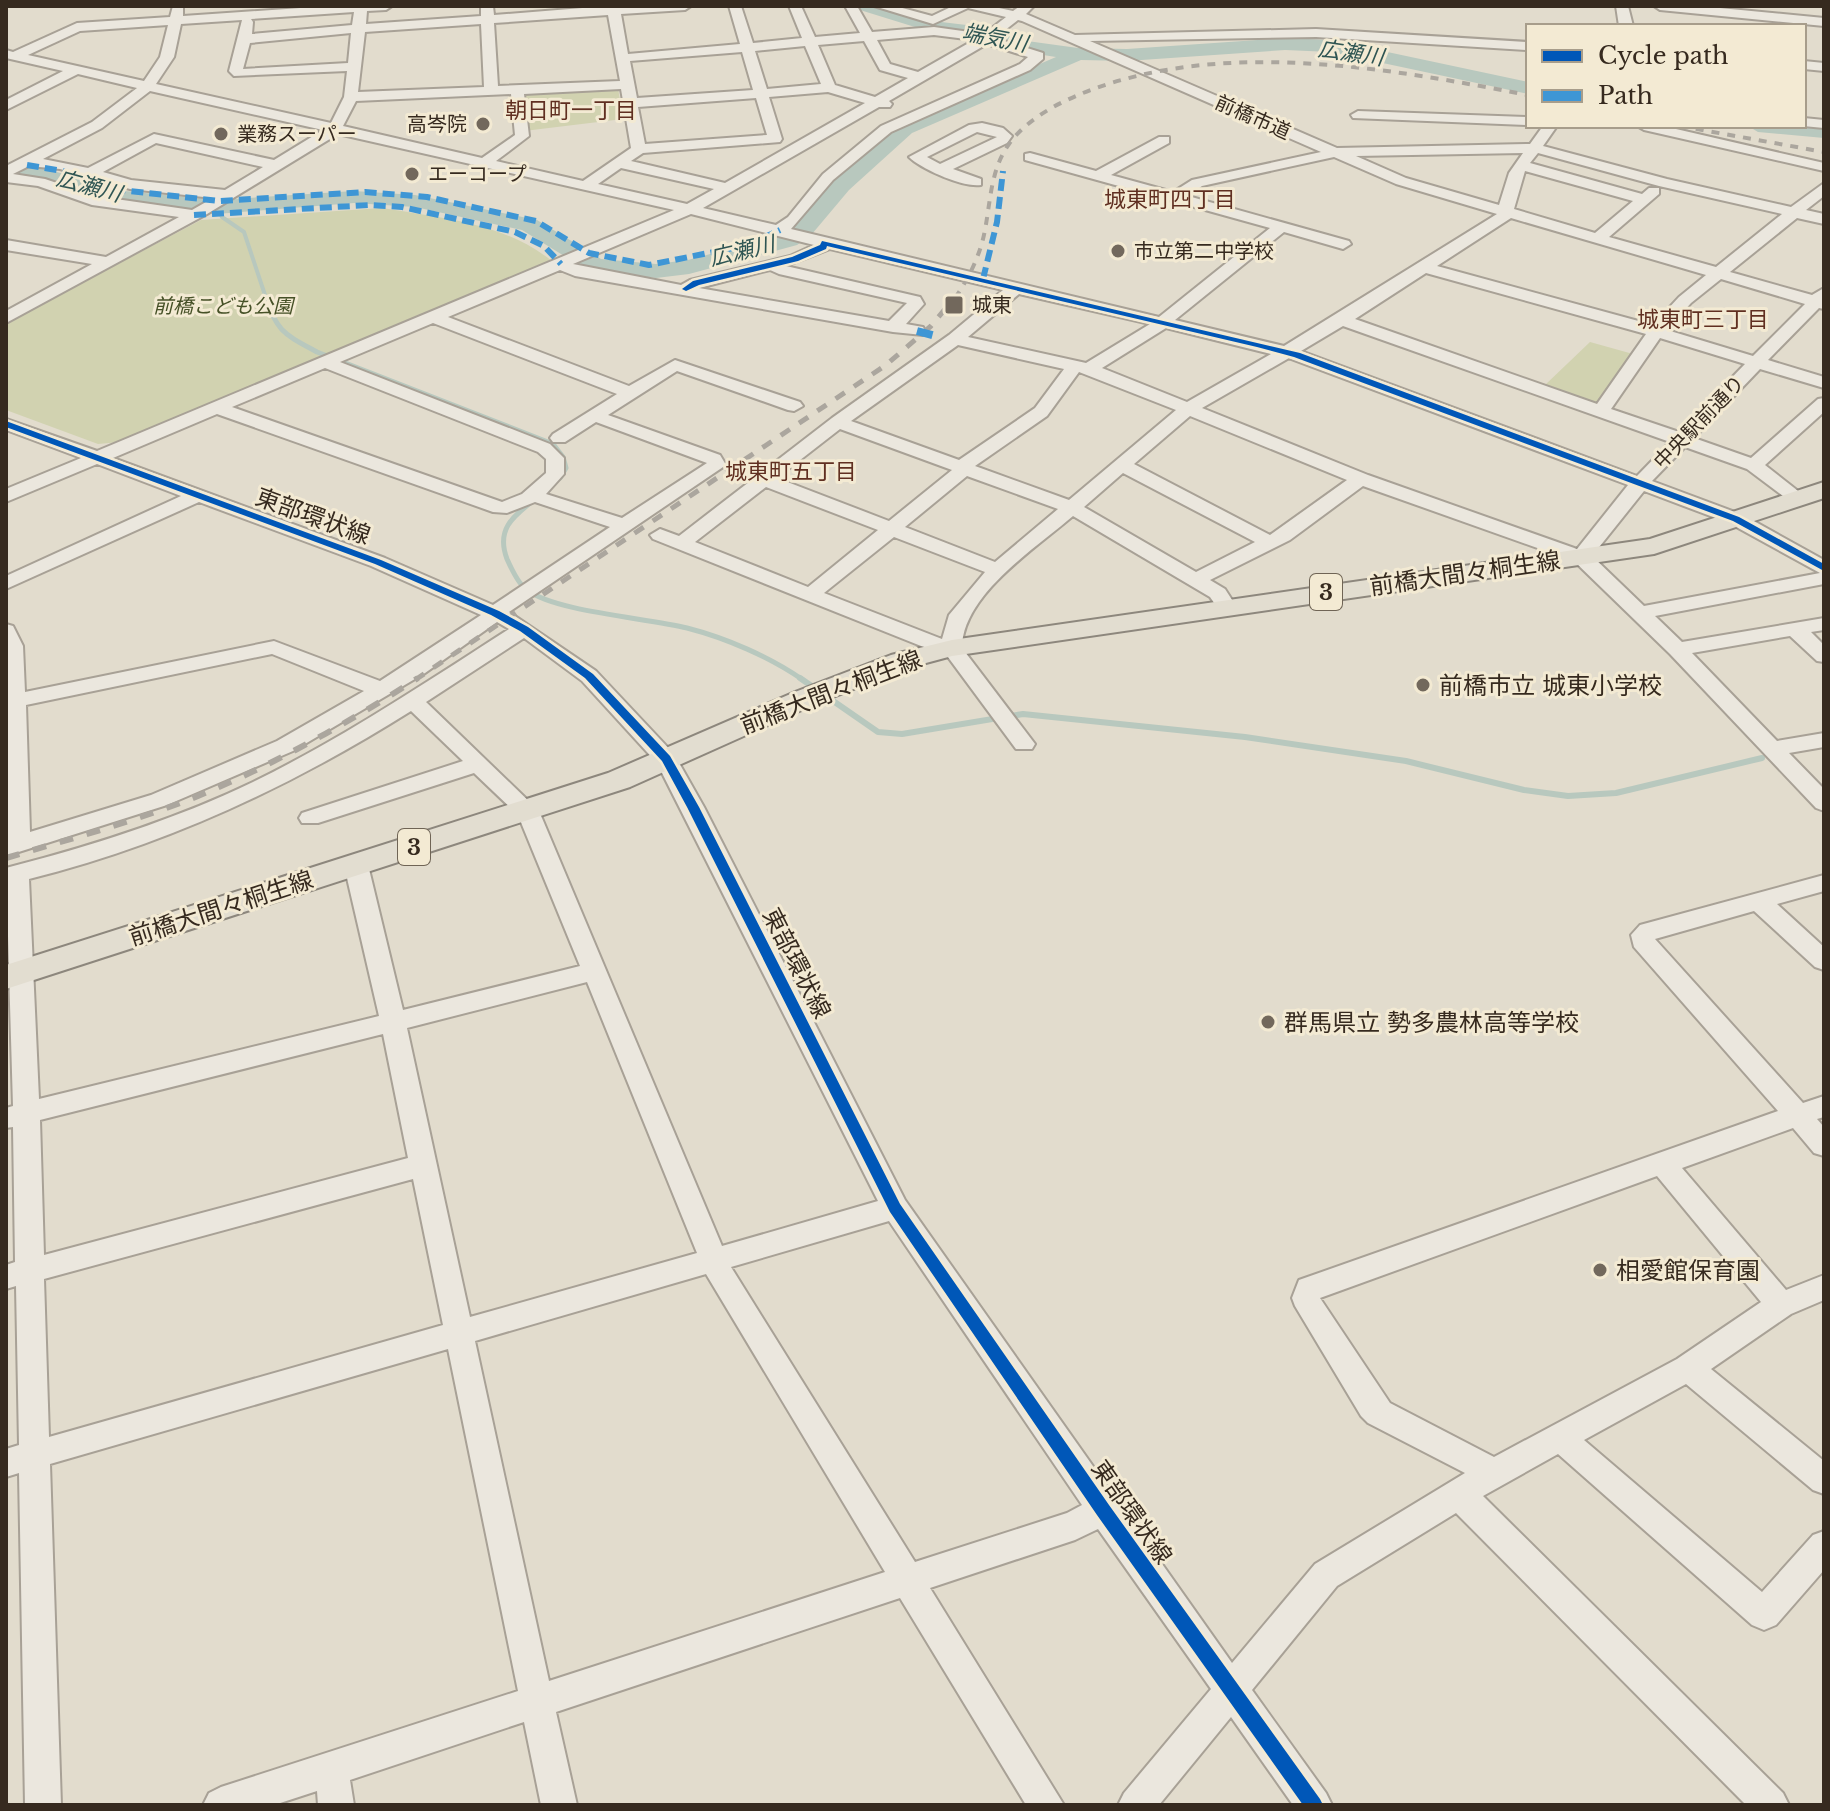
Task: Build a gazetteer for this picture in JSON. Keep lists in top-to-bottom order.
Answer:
{
  "streets": {
    "main road": ["前橋大間々桐生線", "3"],
    "street": ["前橋市道", "中央駅前通り", "東部環状線"]
  },
  "crossings": [
    ["前橋市道", "中央駅前通り"],
    ["中央駅前通り", "前橋大間々桐生線"],
    ["東部環状線", "前橋大間々桐生線"]
  ],
  "districts": [
    "朝日町一丁目",
    "城東町四丁目",
    "城東町三丁目",
    "城東町五丁目"
  ],
  "water": ["端気川", "広瀬川"],
  "parks": ["前橋こども公園"],
  "places": {
    "other": [
      "高岑院",
      "業務スーパー",
      "エーコープ",
      "市立第二中学校",
      "前橋市立 城東小学校",
      "群馬県立 勢多農林高等学校",
      "相愛館保育園"
    ],
    "transit": ["城東"]
  },
  "legend": ["Cycle path", "Path"]
}
